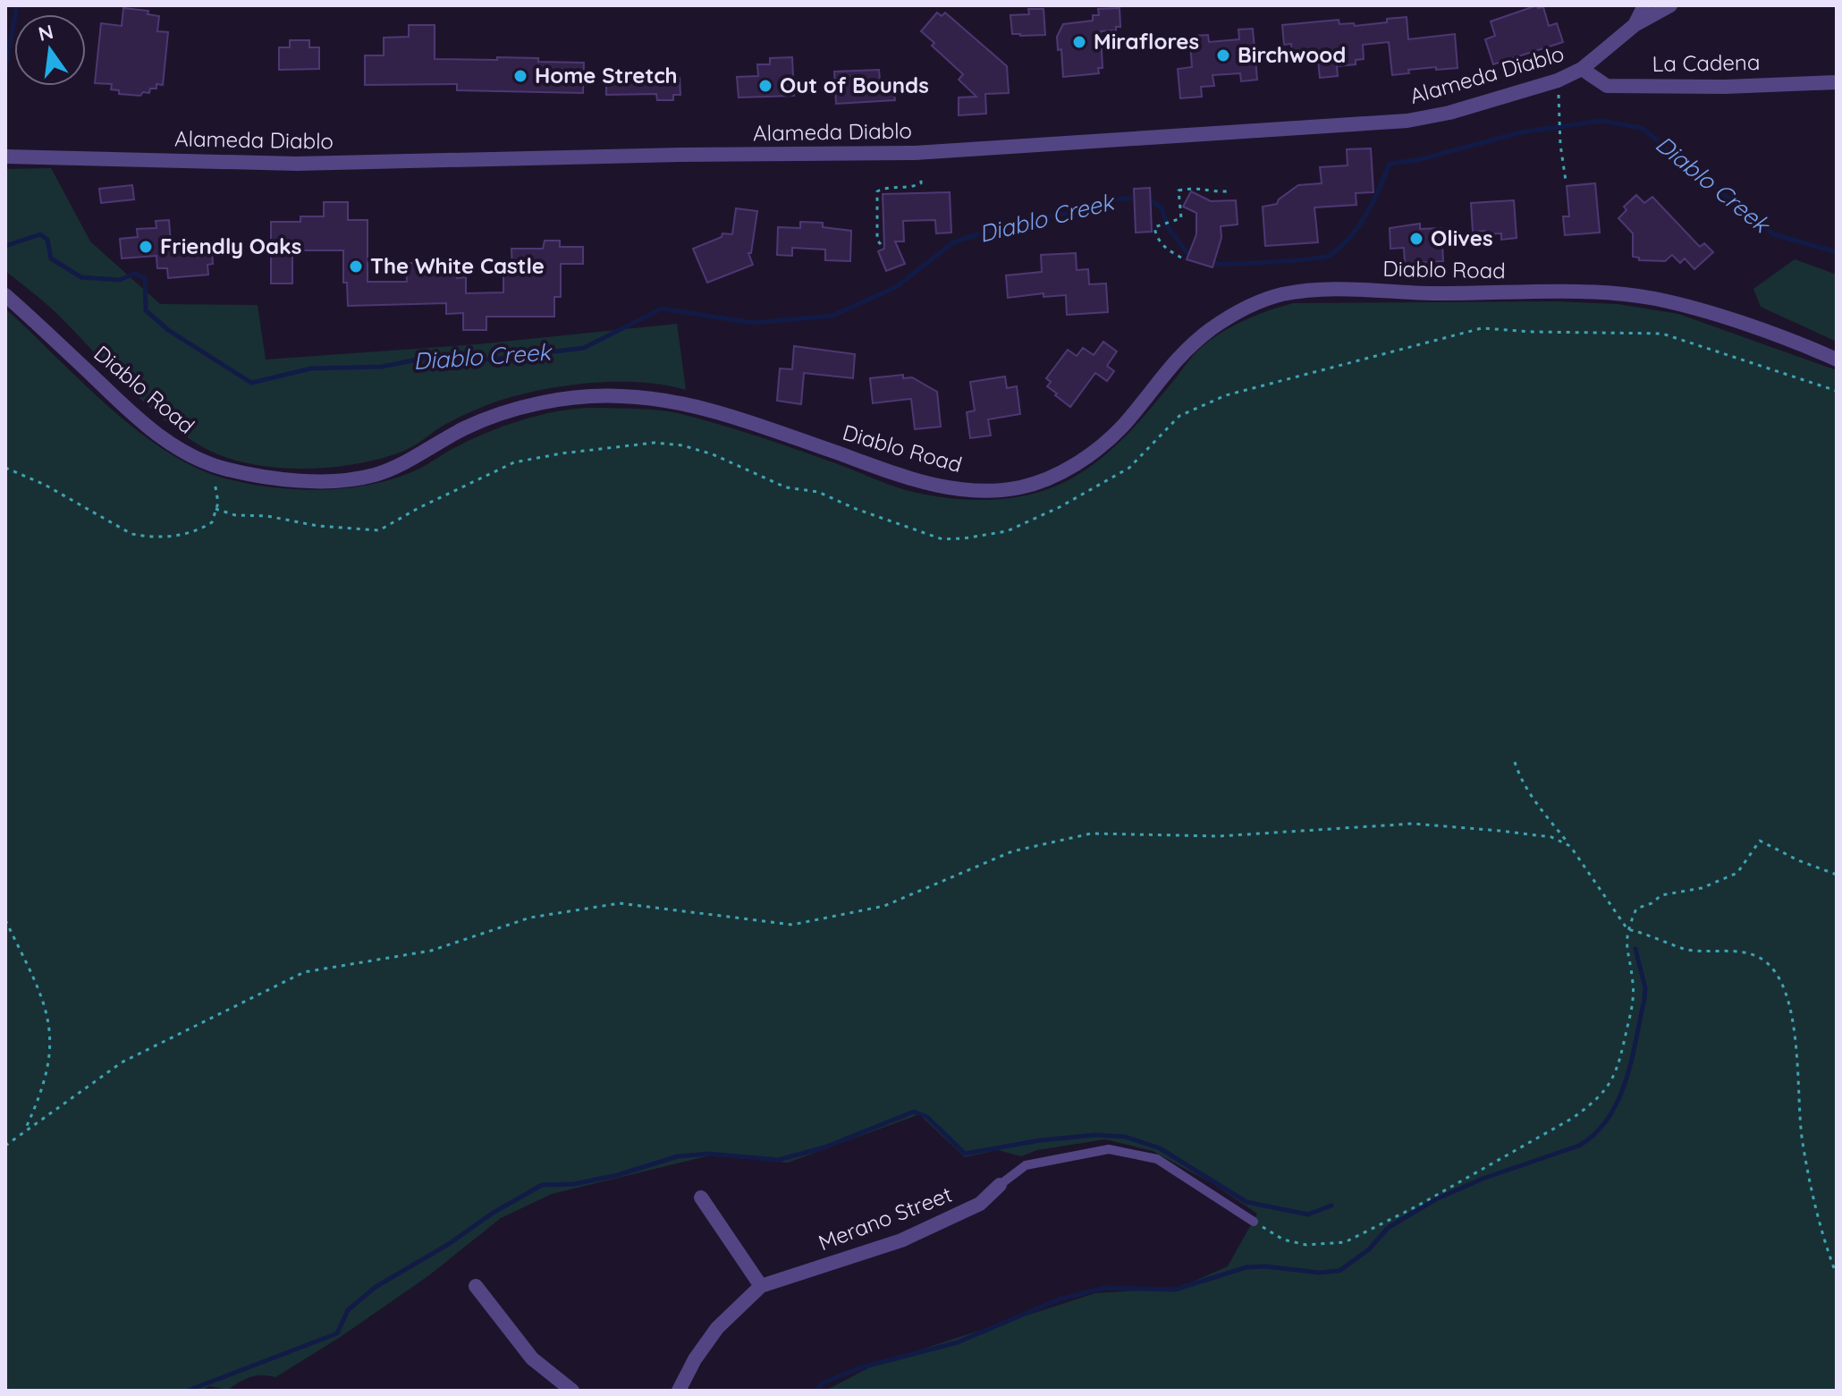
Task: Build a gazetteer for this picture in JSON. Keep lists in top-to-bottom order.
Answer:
{
  "streets": {
    "street": [
      "La Cadena",
      "Alameda Diablo",
      "Diablo Road",
      "Merano Street"
    ]
  },
  "crossings": [
    ["La Cadena", "Alameda Diablo"]
  ],
  "water": ["Diablo Creek"],
  "places": [
    "Miraflores",
    "Birchwood",
    "Home Stretch",
    "Out of Bounds",
    "Olives",
    "Friendly Oaks",
    "The White Castle"
  ],
  "north": "top"
}
